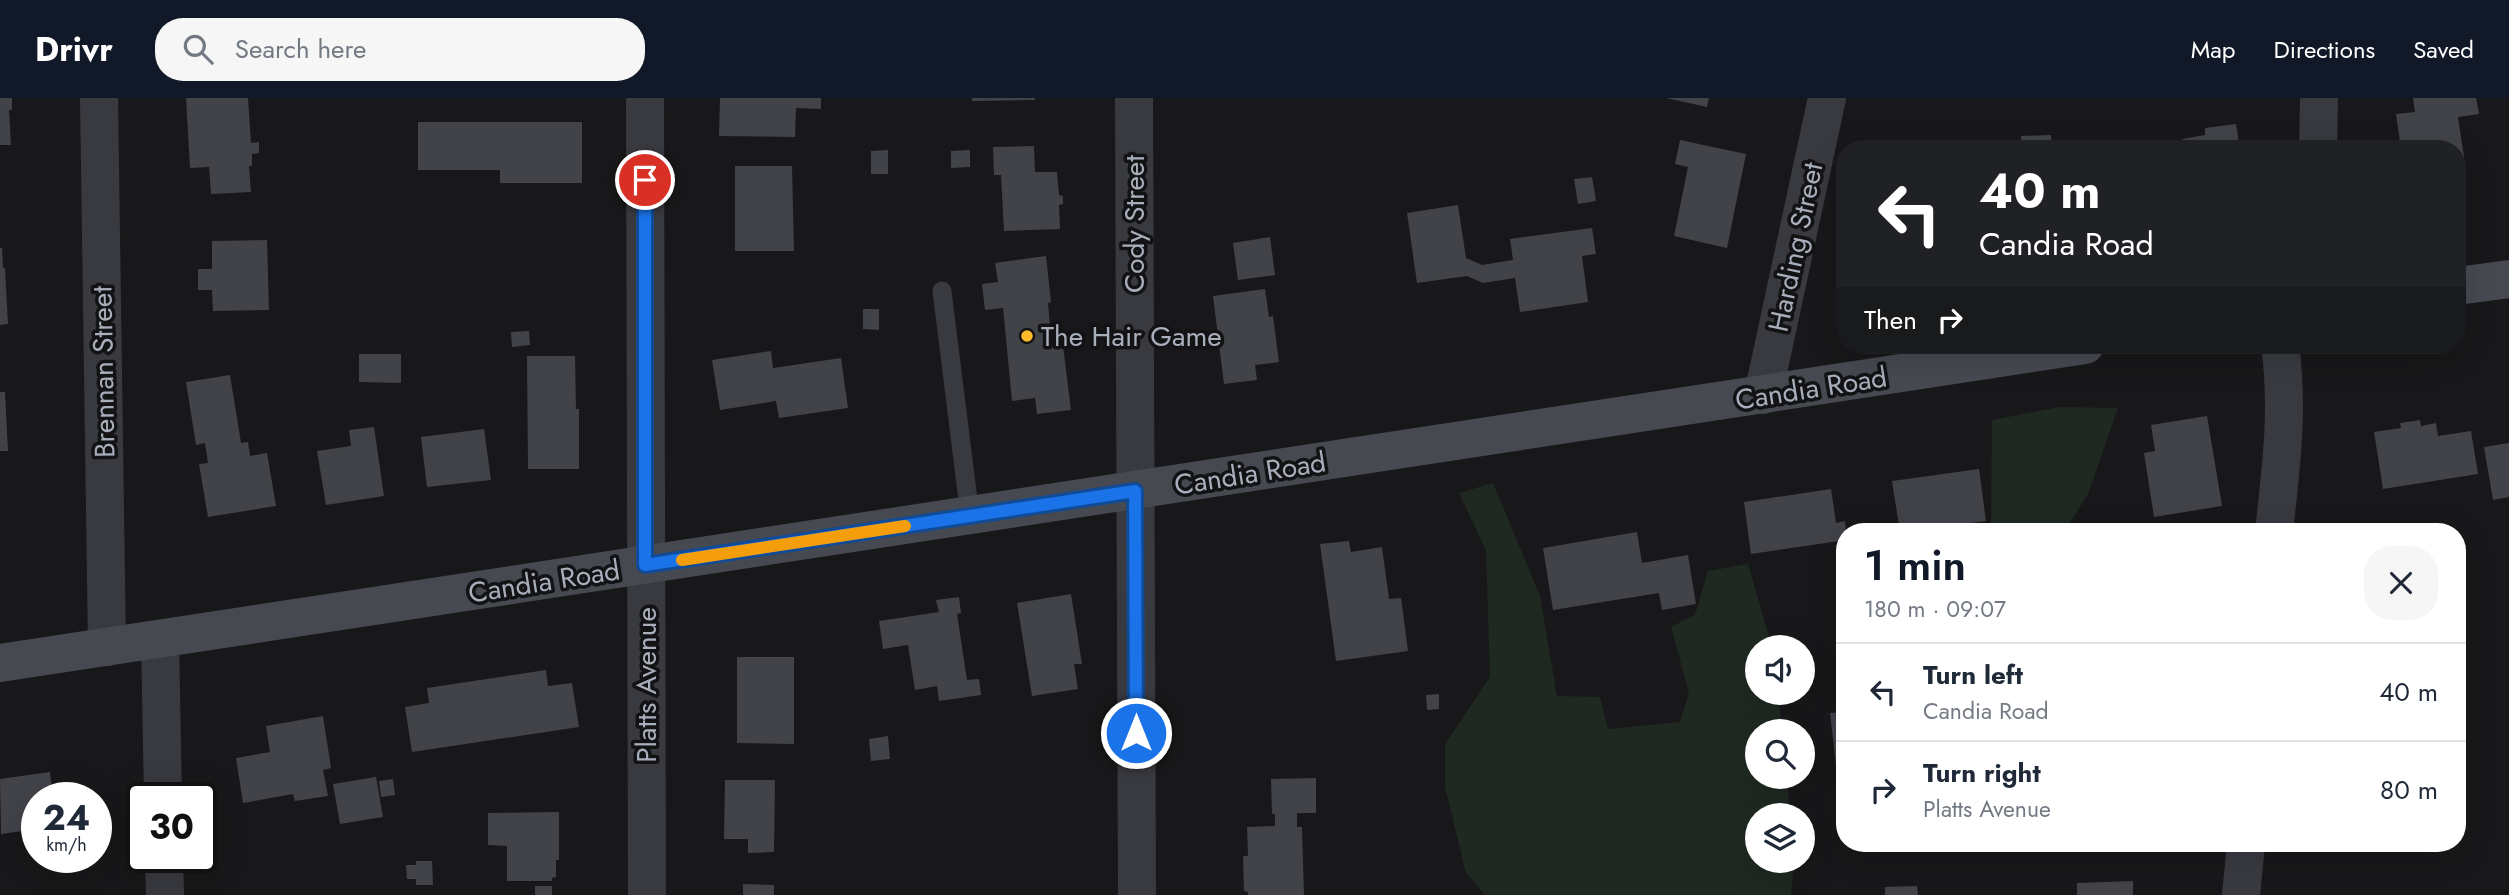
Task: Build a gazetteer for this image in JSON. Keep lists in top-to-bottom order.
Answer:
{
  "streets": {
    "main road": ["Candia Road"],
    "street": [
      "Cody Street",
      "Harding Street",
      "Brennan Street",
      "Platts Avenue"
    ]
  },
  "crossings": [
    ["Cody Street", "Candia Road"],
    ["Harding Street", "Candia Road"],
    ["Brennan Street", "Candia Road"],
    ["Candia Road", "Platts Avenue"]
  ],
  "places": ["The Hair Game"],
  "page": {
    "header": "Drivr",
    "search": "Search here",
    "nav": ["Map", "Directions", "Saved"],
    "turn": ["40 m", "Candia Road"],
    "then": "Then",
    "heading": ["1 min", "180 m · 09:07"],
    "list": [
      {
        "name": "Turn left",
        "note": "Candia Road",
        "value": "40 m"
      },
      {
        "name": "Turn right",
        "note": "Platts Avenue",
        "value": "80 m"
      }
    ],
    "speed": "24 km/h",
    "limit": "30"
  }
}
